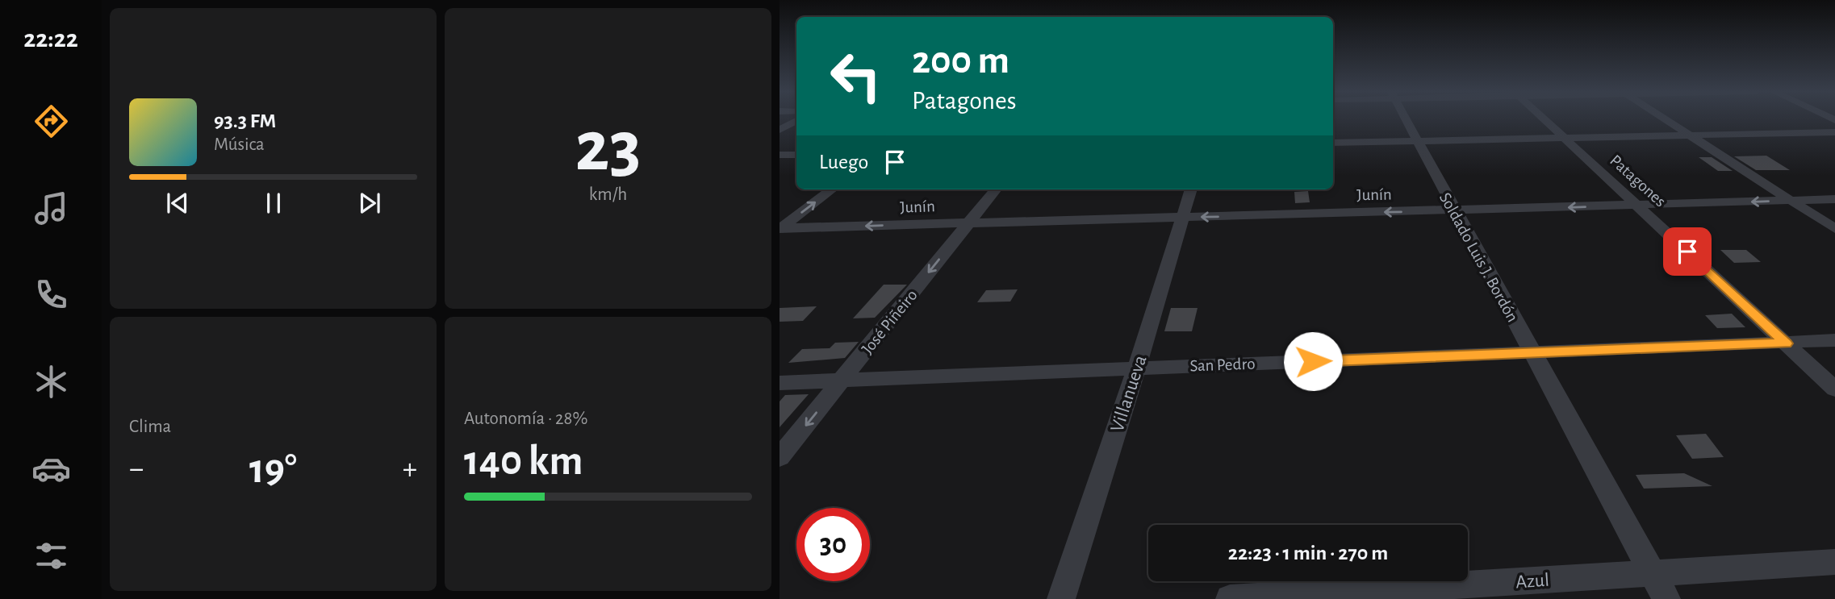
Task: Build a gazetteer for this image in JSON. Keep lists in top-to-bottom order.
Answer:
{
  "streets": {
    "street": [
      "Patagones",
      "Junín",
      "Soldado Luis J. Bordón",
      "José Piñeiro",
      "San Pedro",
      "Villanueva",
      "Azul"
    ]
  },
  "crossings": [
    ["Patagones", "Junín"],
    ["Patagones", "San Pedro"],
    ["Junín", "Soldado Luis J. Bordón"],
    ["Junín", "José Piñeiro"],
    ["Junín", "Villanueva"],
    ["Soldado Luis J. Bordón", "San Pedro"],
    ["Soldado Luis J. Bordón", "Azul"],
    ["José Piñeiro", "San Pedro"],
    ["San Pedro", "Villanueva"]
  ],
  "one_way": ["José Piñeiro"],
  "page": {
    "tabs": "22:22",
    "tile": [
      ["23", "km/h"],
      "Clima",
      ["Autonomía · 28%", "140 km"]
    ],
    "turn": ["200 m", "Patagones"],
    "song": ["93.3 FM", "Música"],
    "then": "Luego",
    "heat": ["−", "19°", "+"],
    "limit": "30",
    "trip": "22:23 · 1 min · 270 m"
  }
}
